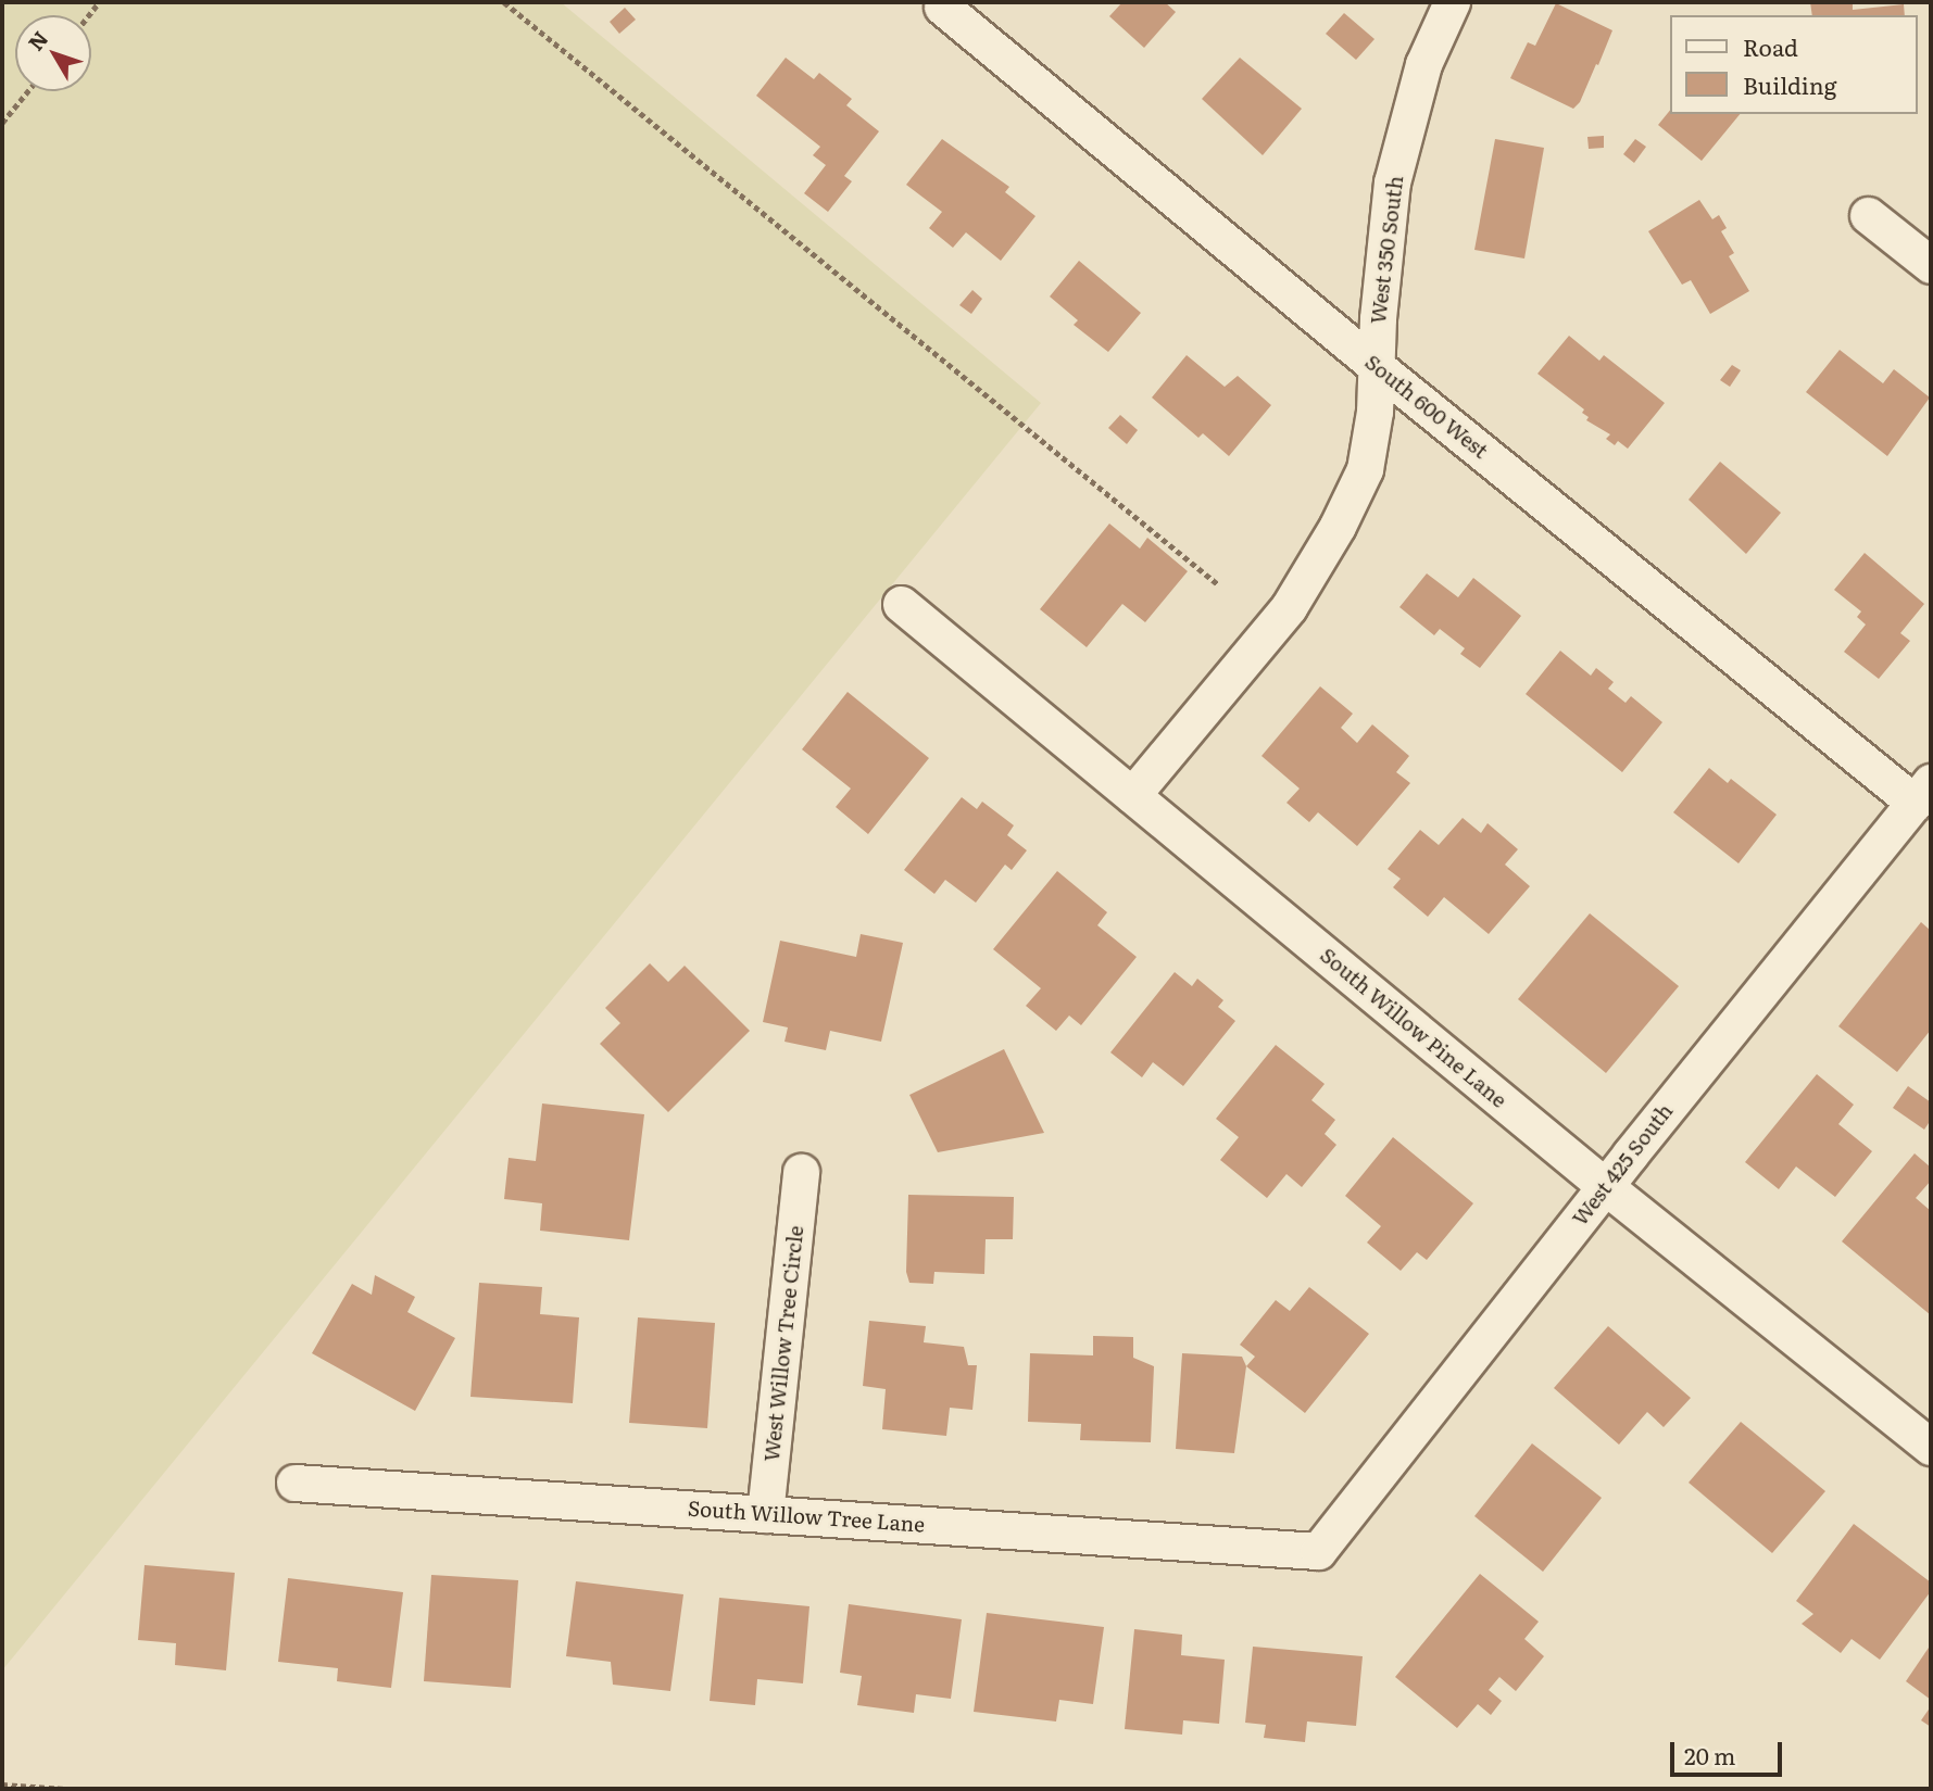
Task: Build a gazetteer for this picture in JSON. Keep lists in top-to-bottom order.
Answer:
{
  "streets": {
    "street": [
      "West 350 South",
      "South 600 West",
      "South Willow Pine Lane",
      "West 425 South",
      "West Willow Tree Circle",
      "South Willow Tree Lane"
    ]
  },
  "crossings": [
    ["West 350 South", "South 600 West"],
    ["West 350 South", "South Willow Pine Lane"],
    ["South 600 West", "West 425 South"],
    ["South Willow Pine Lane", "West 425 South"],
    ["West 425 South", "South Willow Tree Lane"],
    ["West Willow Tree Circle", "South Willow Tree Lane"]
  ],
  "legend": ["Road", "Building"],
  "scale_bar": "20 m",
  "north": "top left"
}
